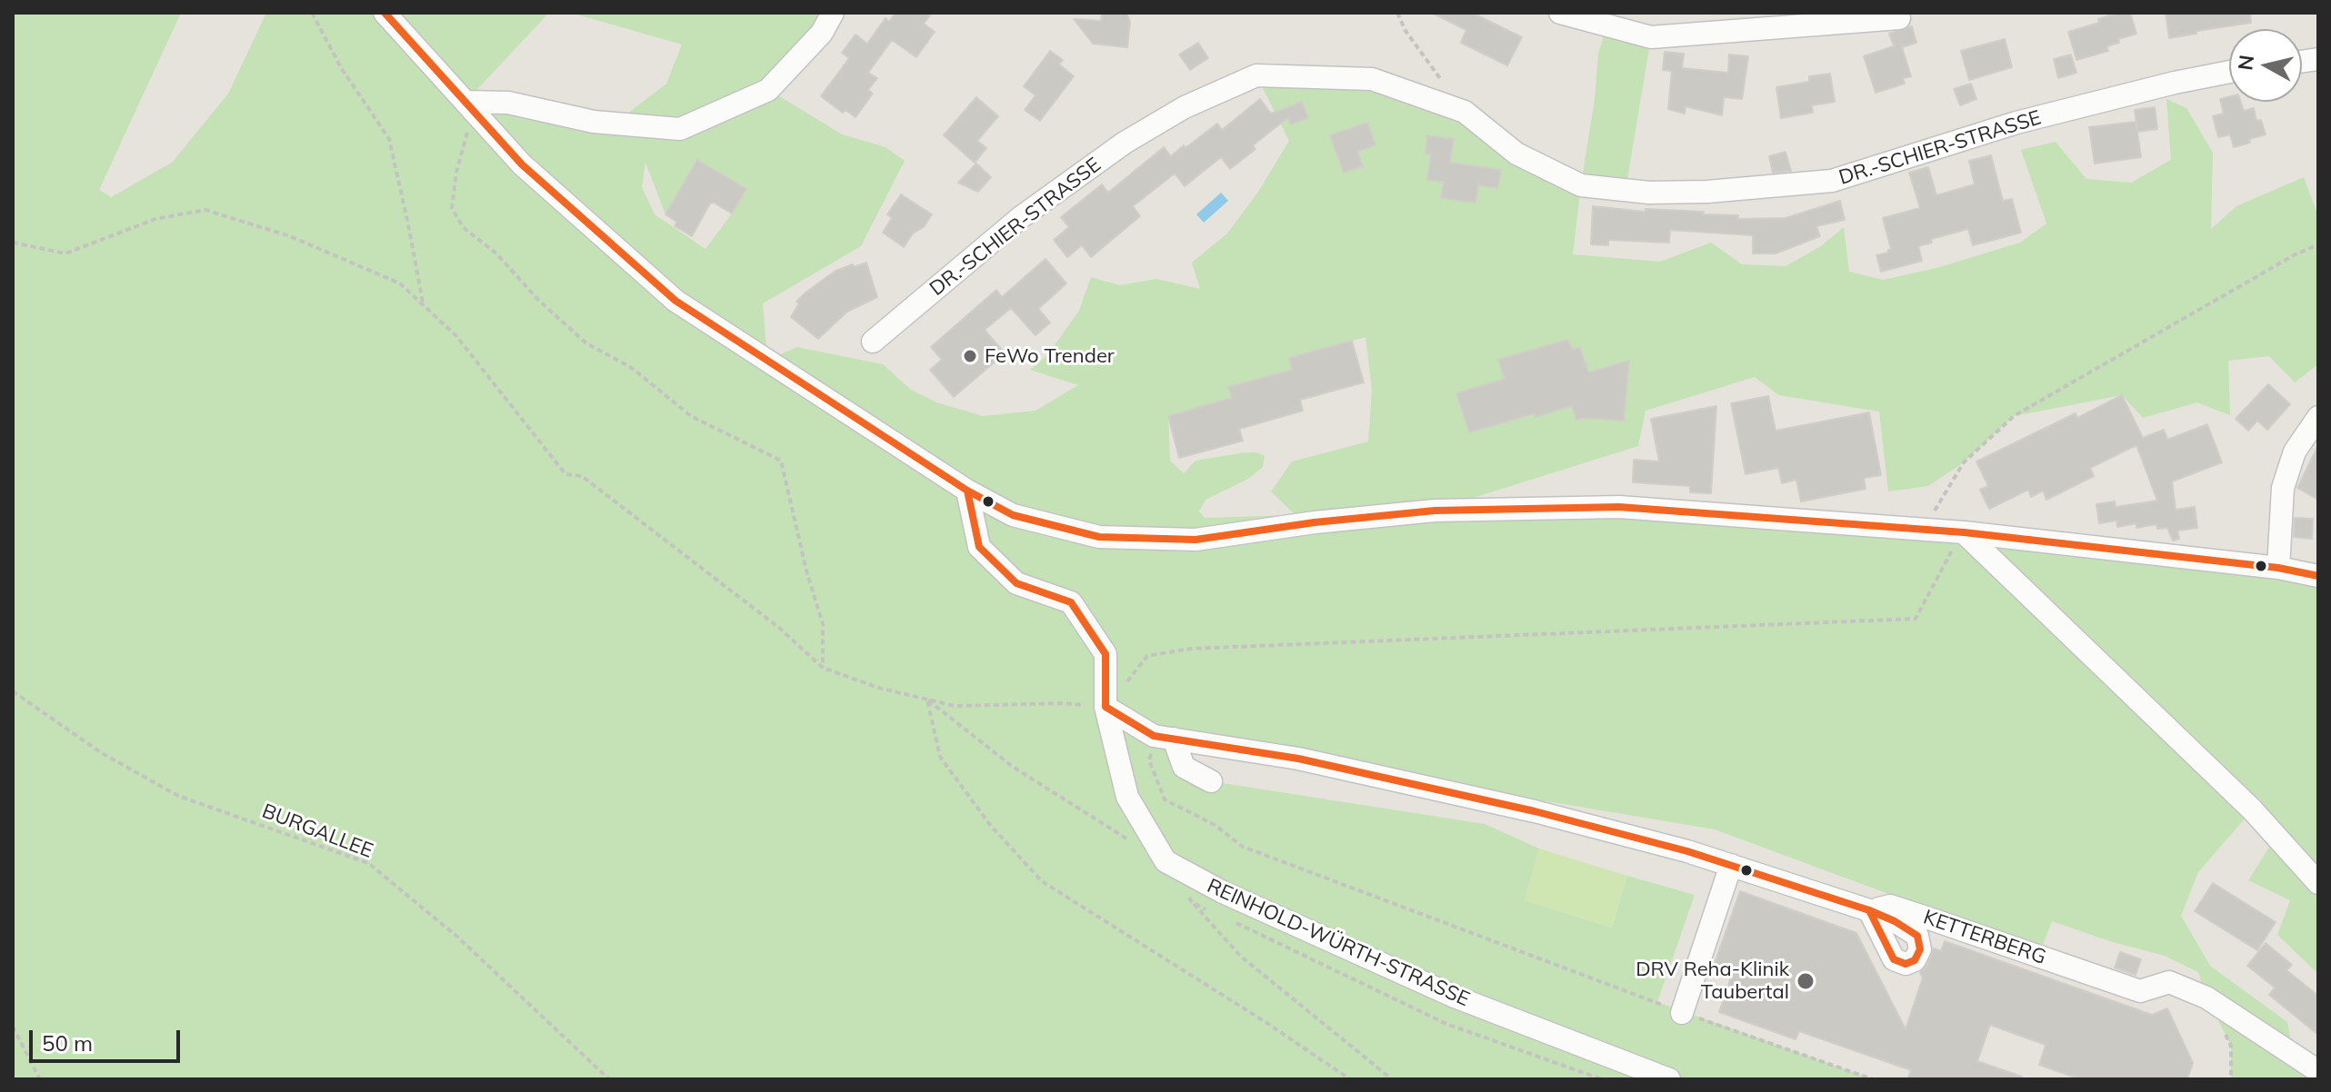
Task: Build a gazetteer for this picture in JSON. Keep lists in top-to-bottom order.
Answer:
{
  "streets": {
    "street": ["DR.-SCHIER-STRASSE", "KETTERBERG", "REINHOLD-WÜRTH-STRASSE"],
    "path": ["BURGALLEE"]
  },
  "crossings": [
    ["KETTERBERG", "REINHOLD-WÜRTH-STRASSE"]
  ],
  "places": ["FeWo Trender", "DRV Reha-Klinik Taubertal"],
  "scale_bar": "50 m",
  "north": "left"
}
